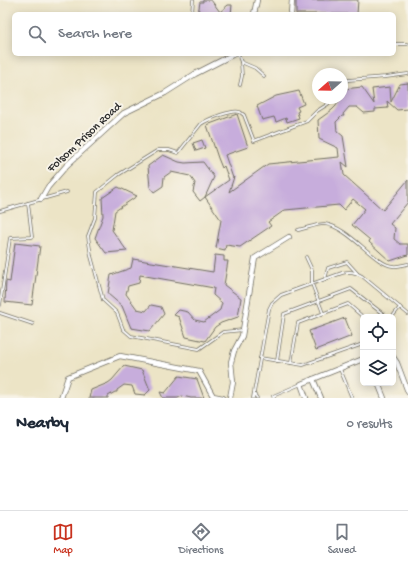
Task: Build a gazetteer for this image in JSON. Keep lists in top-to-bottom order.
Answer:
{
  "streets": {
    "street": ["Folsom Prison Road"]
  },
  "north": "left",
  "page": {
    "search": "Search here",
    "heading": ["Nearby", "0 results"],
    "nav": ["Map", "Directions", "Saved"]
  }
}
